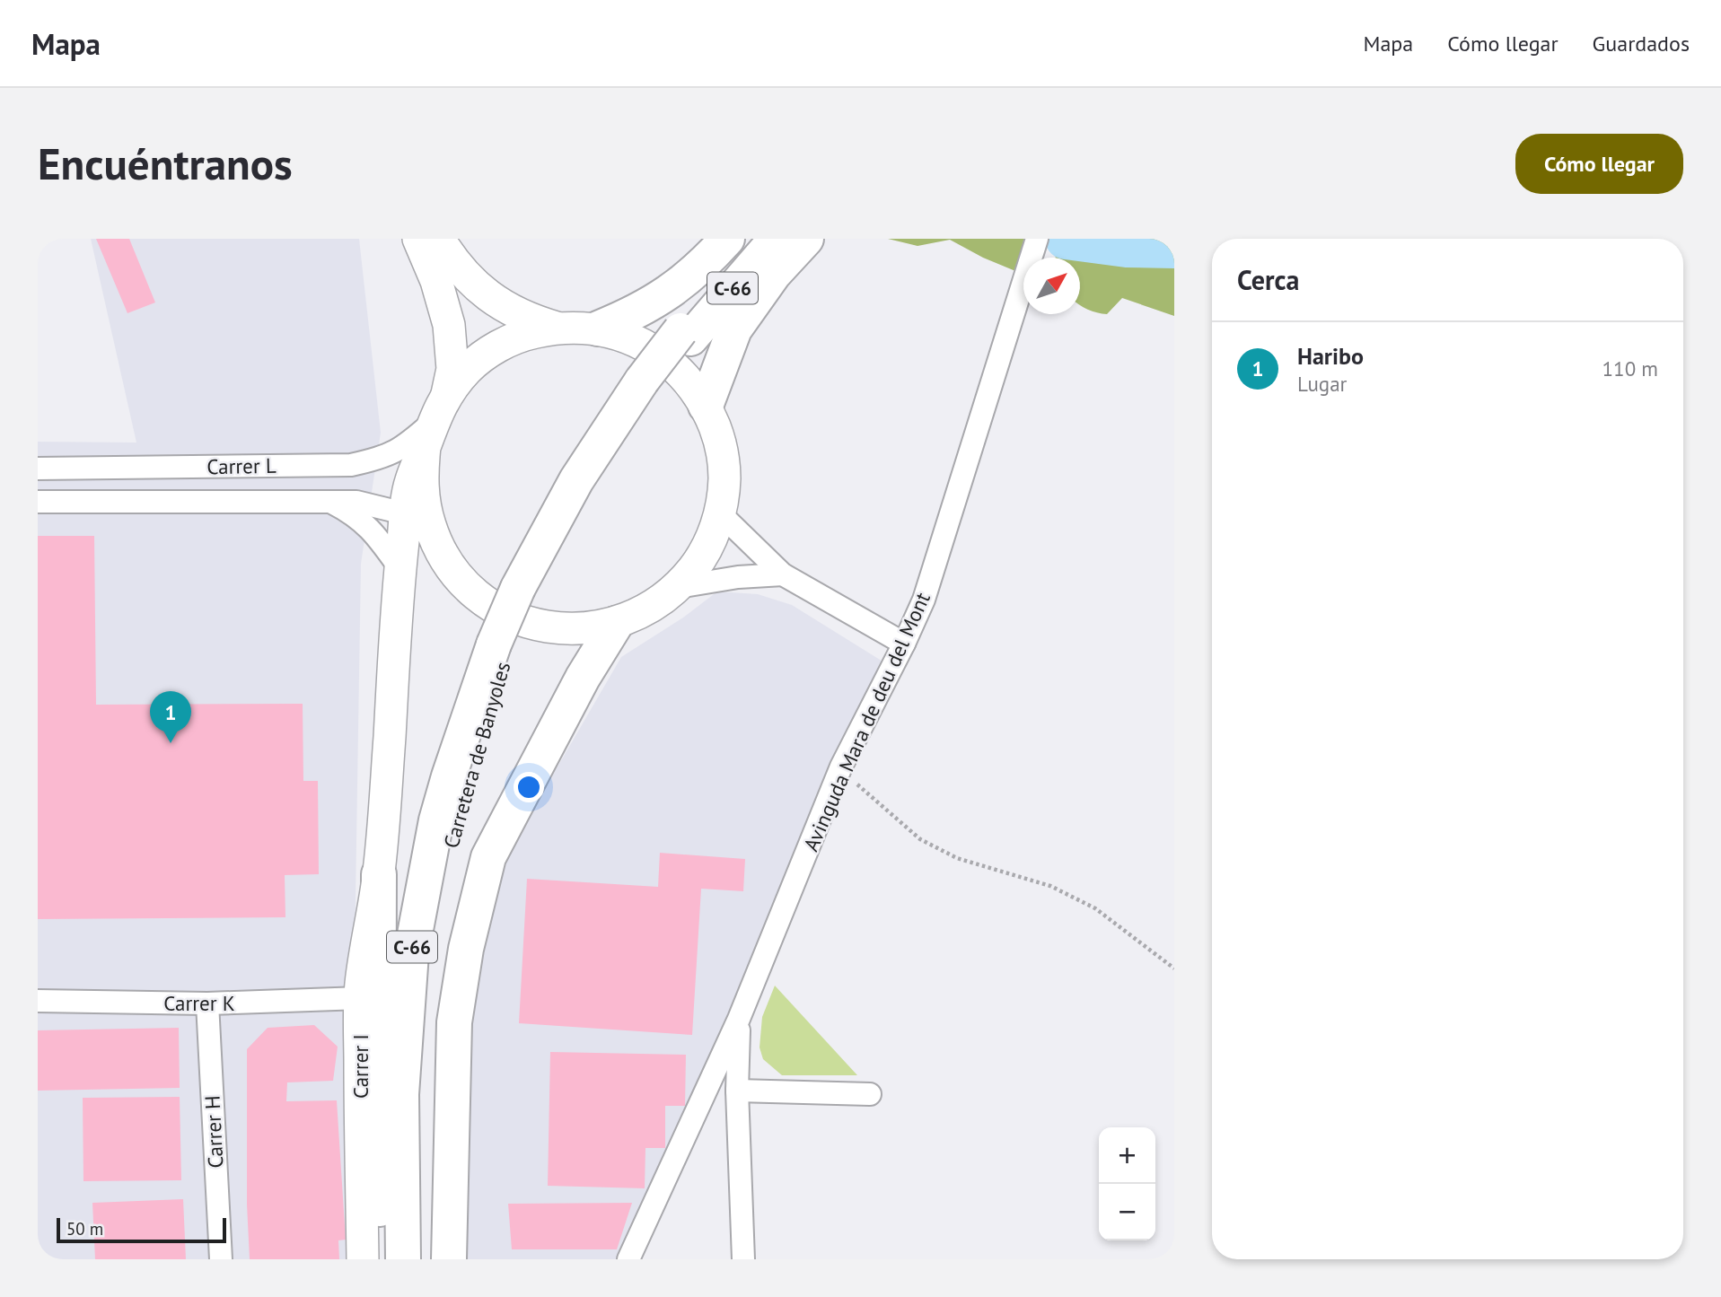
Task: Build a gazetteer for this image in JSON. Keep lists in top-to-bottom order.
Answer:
{
  "streets": {
    "highway": ["C-66", "Carretera de Banyoles"],
    "main road": ["Carrer I"],
    "street": [
      "Carrer L",
      "Avinguda Mara de deu del Mont",
      "Carrer K",
      "Carrer H"
    ]
  },
  "crossings": [
    ["C-66", "Carretera de Banyoles"],
    ["Carrer L", "Carrer I"],
    ["Carrer K", "Carrer I"],
    ["Carrer K", "Carrer H"]
  ],
  "scale_bar": "50 m",
  "north": "top right",
  "page": {
    "header": "Mapa",
    "nav": ["Mapa", "Cómo llegar", "Guardados"],
    "buttons": "Cómo llegar",
    "title": "Encuéntranos",
    "heading": "Cerca",
    "list": [
      {
        "mark": "1",
        "name": "Haribo",
        "note": "Lugar",
        "value": "110 m"
      }
    ],
    "pins": "1",
    "map_buttons": ["+", "−"],
    "scale": "50 m"
  }
}
